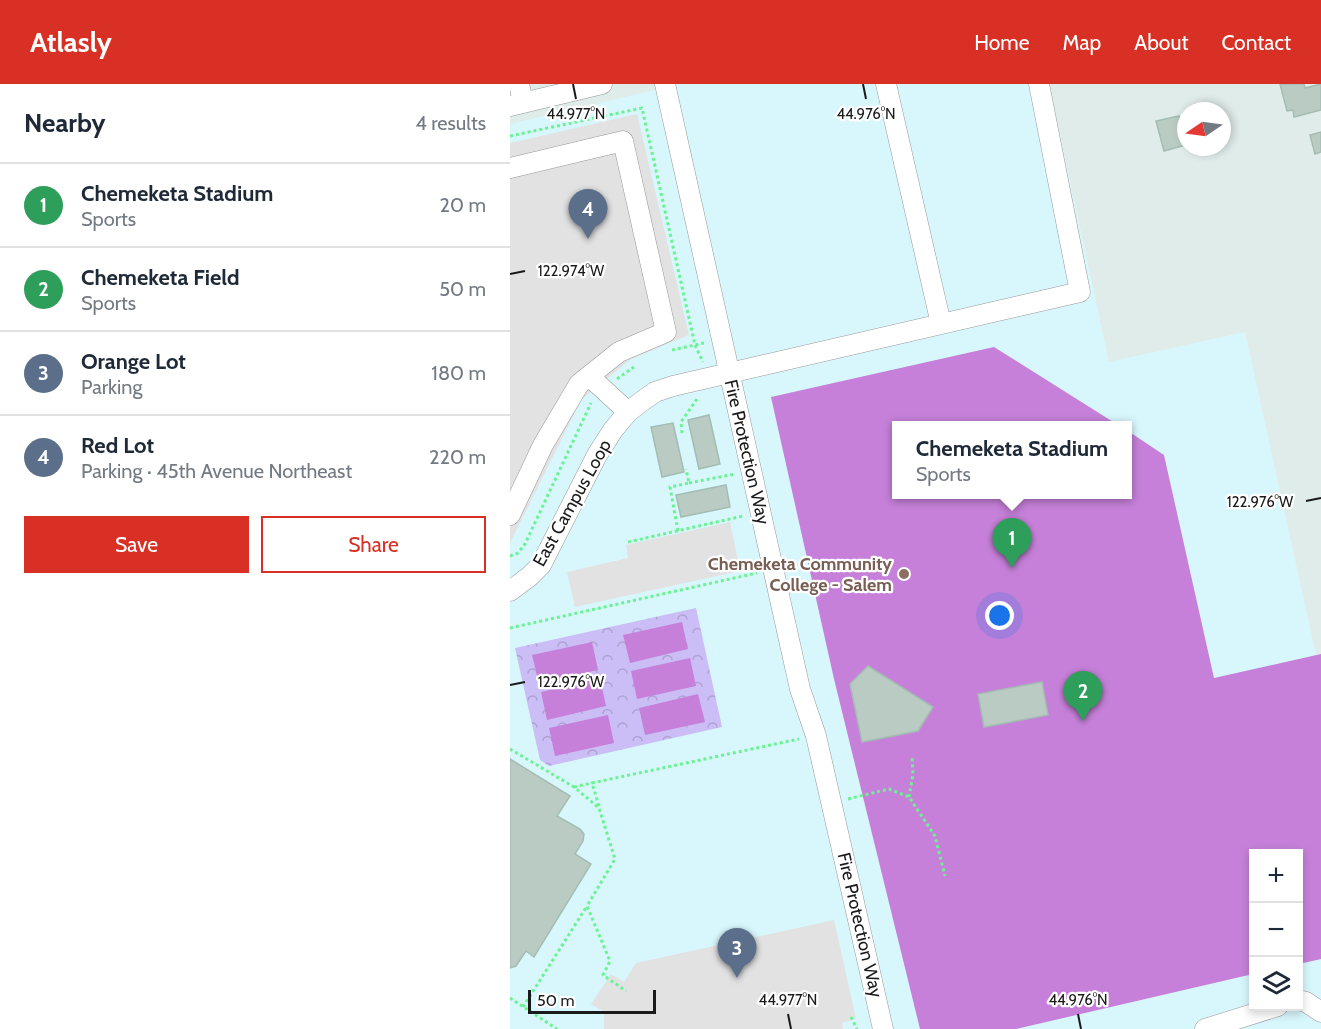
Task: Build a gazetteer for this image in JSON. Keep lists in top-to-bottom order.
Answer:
{
  "streets": {
    "street": ["Fire Protection Way", "East Campus Loop"]
  },
  "crossings": [
    ["Fire Protection Way", "East Campus Loop"]
  ],
  "places": ["Chemeketa Community College - Salem"],
  "scale_bar": "50 m",
  "north": "left",
  "page": {
    "header": "Atlasly",
    "nav": [
      "Home",
      "Map",
      "About",
      "Contact"
    ],
    "heading": ["Nearby", "4 results"],
    "list": [
      {
        "mark": "1",
        "name": "Chemeketa Stadium",
        "note": "Sports",
        "value": "20 m"
      },
      {
        "mark": "2",
        "name": "Chemeketa Field",
        "note": "Sports",
        "value": "50 m"
      },
      {
        "mark": "3",
        "name": "Orange Lot",
        "note": "Parking",
        "value": "180 m"
      },
      {
        "mark": "4",
        "name": "Red Lot",
        "note": "Parking · 45th Avenue Northeast",
        "value": "220 m"
      }
    ],
    "pins": [
      "4",
      "1",
      "2",
      "3"
    ],
    "popup": ["Chemeketa Stadium", "Sports"],
    "buttons": ["Save", "Share"],
    "map_buttons": ["+", "−"],
    "scale": "50 m"
  },
  "coordinates": [
    "44.977°N",
    "44.976°N",
    "122.974°W",
    "122.976°W"
  ]
}
